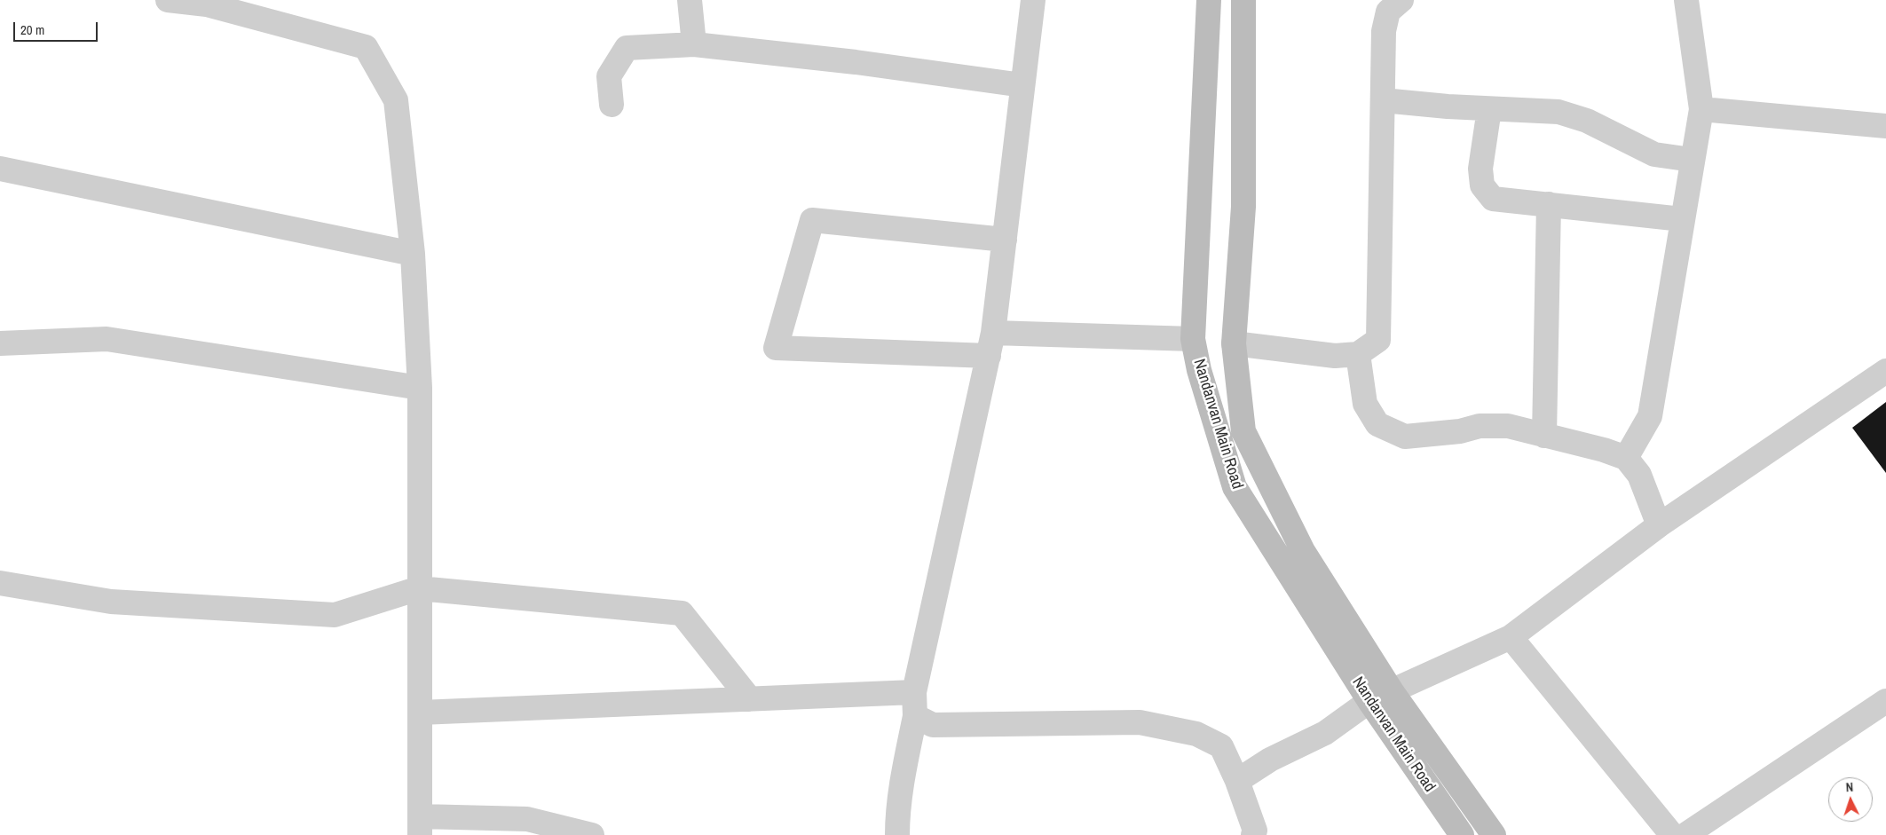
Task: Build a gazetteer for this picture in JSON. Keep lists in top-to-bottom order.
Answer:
{
  "streets": {
    "main road": ["Nandanvan Main Road"]
  },
  "scale_bar": "20 m",
  "north": "top"
}
